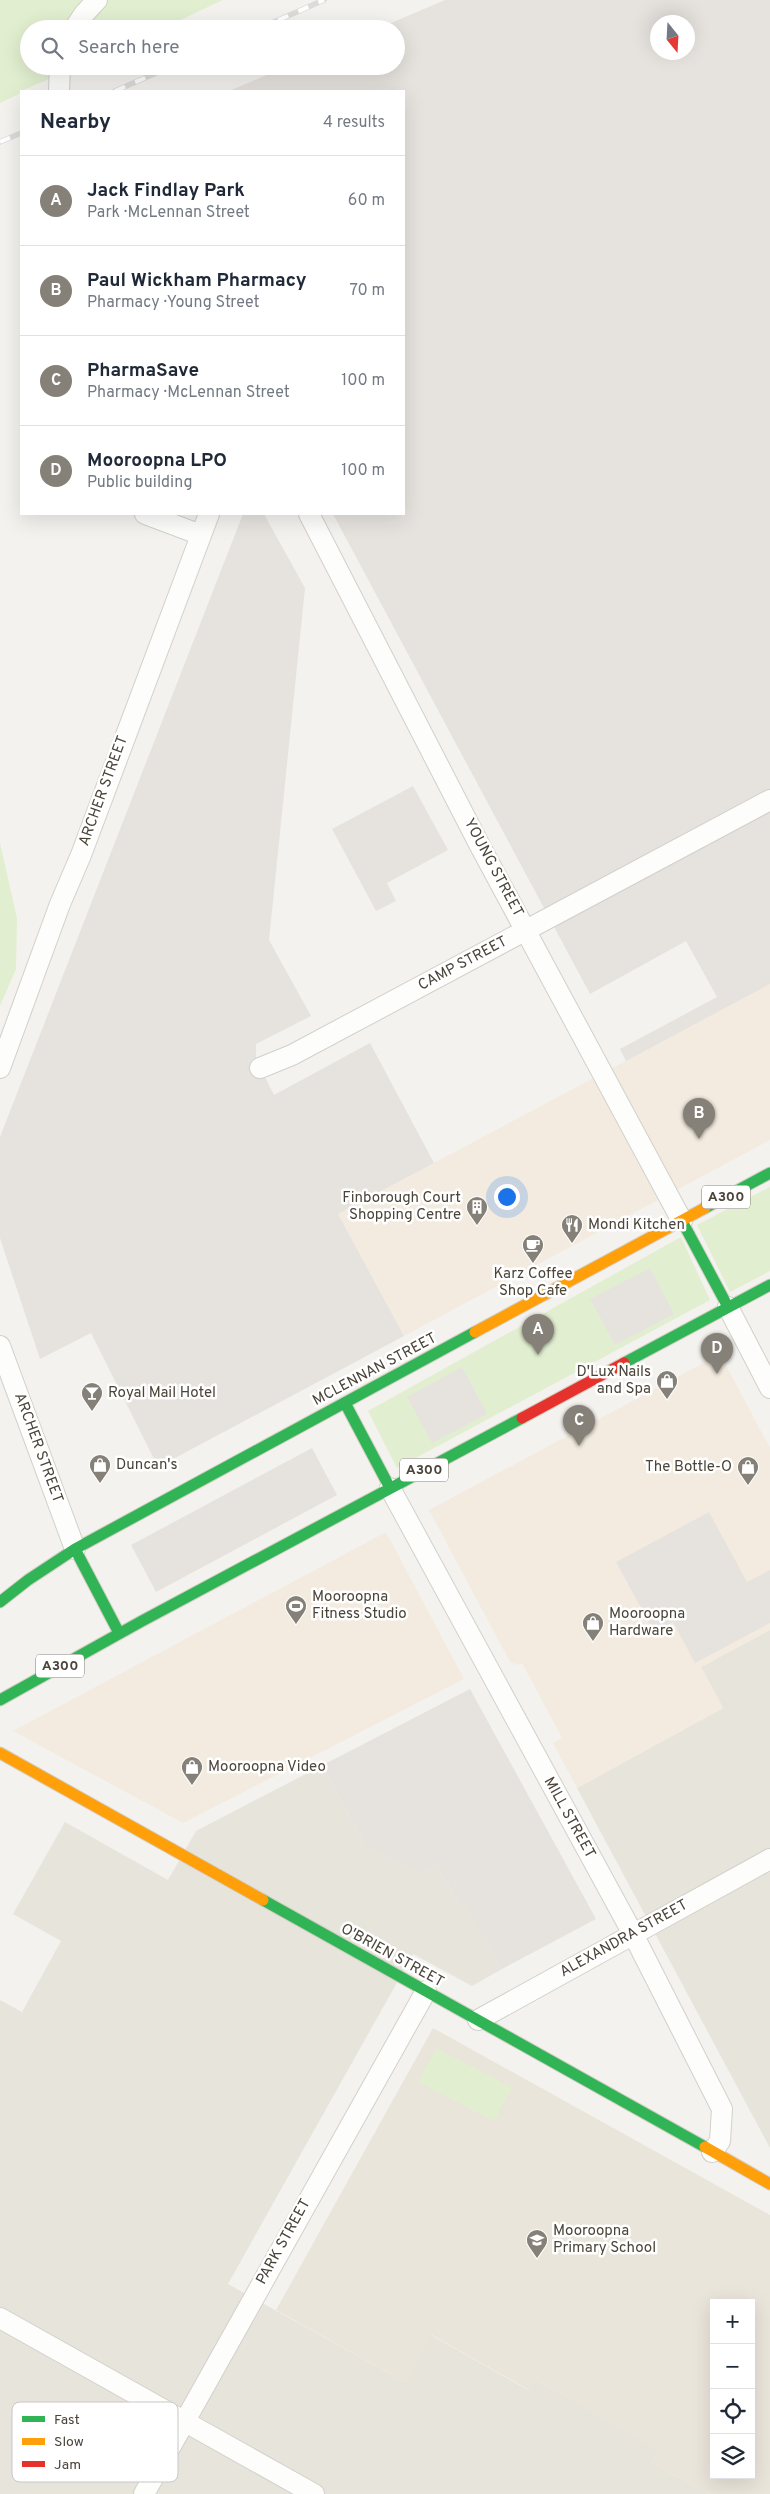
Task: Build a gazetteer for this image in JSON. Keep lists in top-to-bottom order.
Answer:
{
  "streets": {
    "main road": ["A300", "MCLENNAN STREET", "O'BRIEN STREET"],
    "street": [
      "ARCHER STREET",
      "YOUNG STREET",
      "CAMP STREET",
      "MILL STREET",
      "ALEXANDRA STREET",
      "PARK STREET"
    ]
  },
  "crossings": [
    ["ARCHER STREET", "MCLENNAN STREET"],
    ["YOUNG STREET", "CAMP STREET"],
    ["YOUNG STREET", "MCLENNAN STREET"],
    ["A300", "MILL STREET"],
    ["MILL STREET", "ALEXANDRA STREET"],
    ["MILL STREET", "O'BRIEN STREET"],
    ["ALEXANDRA STREET", "O'BRIEN STREET"],
    ["O'BRIEN STREET", "PARK STREET"]
  ],
  "places": {
    "building": ["Finborough Court Shopping Centre"],
    "restaurant": ["Mondi Kitchen"],
    "cafe": ["Karz Coffee Shop Cafe"],
    "shop": [
      "D'Lux Nails and Spa",
      "Duncan's",
      "The Bottle-O",
      "Mooroopna Hardware",
      "Mooroopna Video"
    ],
    "bar": ["Royal Mail Hotel"],
    "sports": ["Mooroopna Fitness Studio"],
    "school or university": ["Mooroopna Primary School"]
  },
  "legend": ["Fast", "Slow", "Jam"],
  "north": "bottom",
  "page": {
    "search": "Search here",
    "heading": ["Nearby", "4 results"],
    "list": [
      {
        "mark": "A",
        "name": "Jack Findlay Park",
        "note": "Park · McLennan Street",
        "value": "60 m"
      },
      {
        "mark": "B",
        "name": "Paul Wickham Pharmacy",
        "note": "Pharmacy · Young Street",
        "value": "70 m"
      },
      {
        "mark": "C",
        "name": "PharmaSave",
        "note": "Pharmacy · McLennan Street",
        "value": "100 m"
      },
      {
        "mark": "D",
        "name": "Mooroopna LPO",
        "note": "Public building",
        "value": "100 m"
      }
    ],
    "pins": [
      "B",
      "A",
      "D",
      "C"
    ],
    "map_buttons": ["+", "−"]
  }
}
